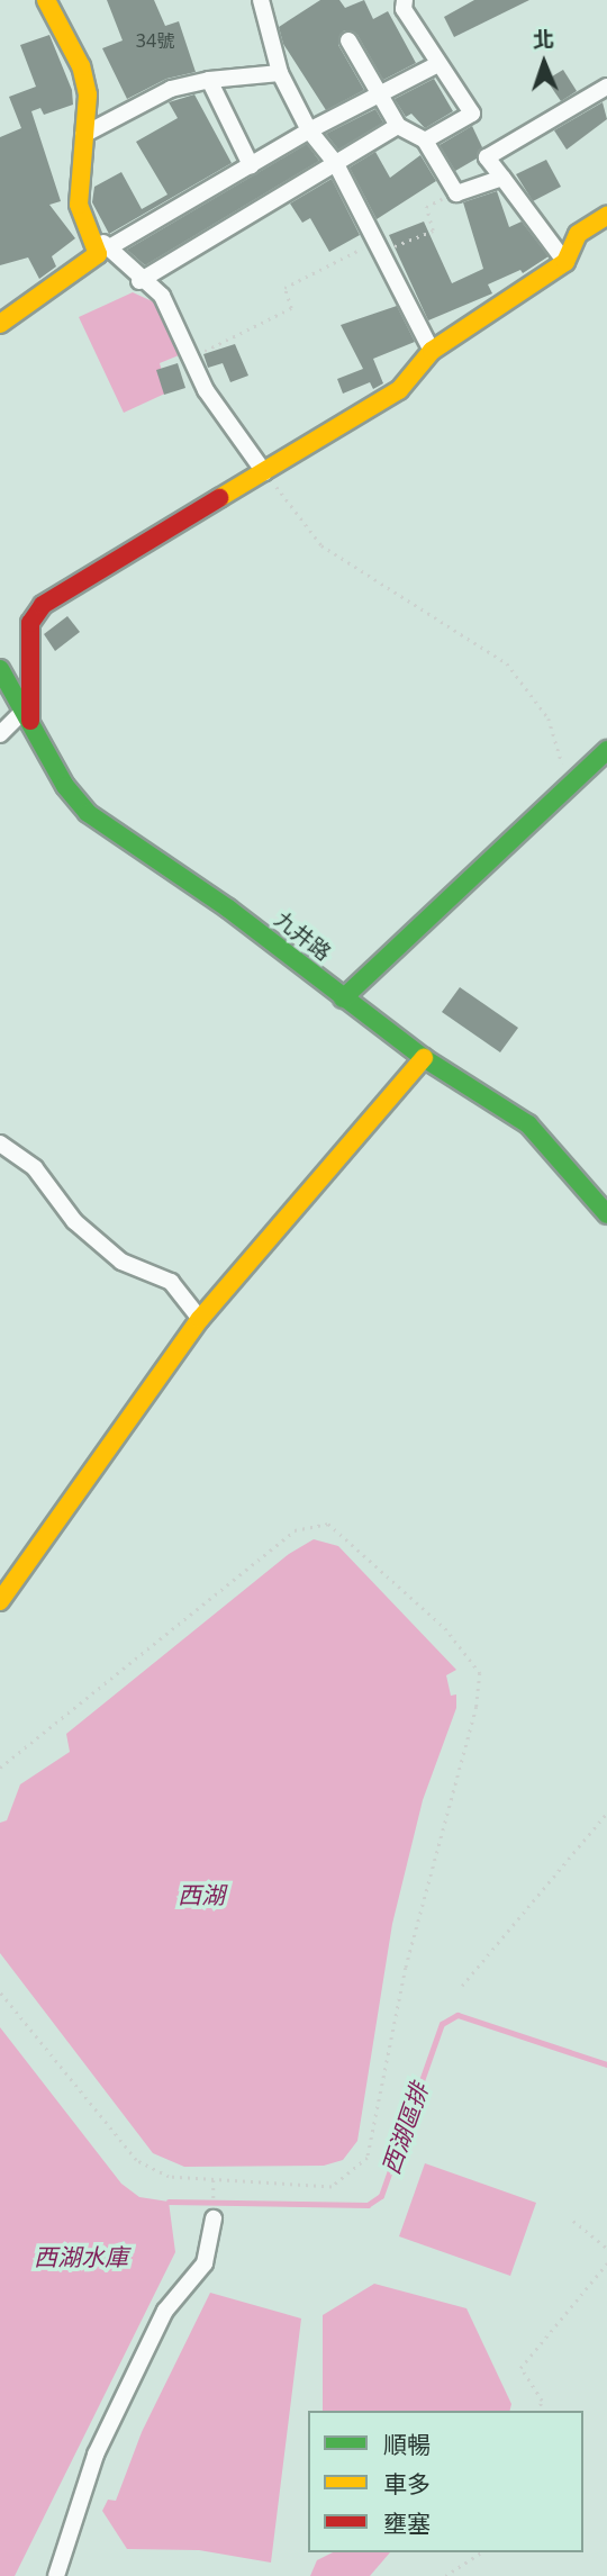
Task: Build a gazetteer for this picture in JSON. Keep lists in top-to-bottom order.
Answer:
{
  "streets": {
    "street": ["九井路"]
  },
  "water": ["西湖", "西湖區排", "西湖水庫"],
  "house_numbers": ["34號"],
  "legend": ["順暢", "車多", "壅塞"],
  "north": "top"
}
